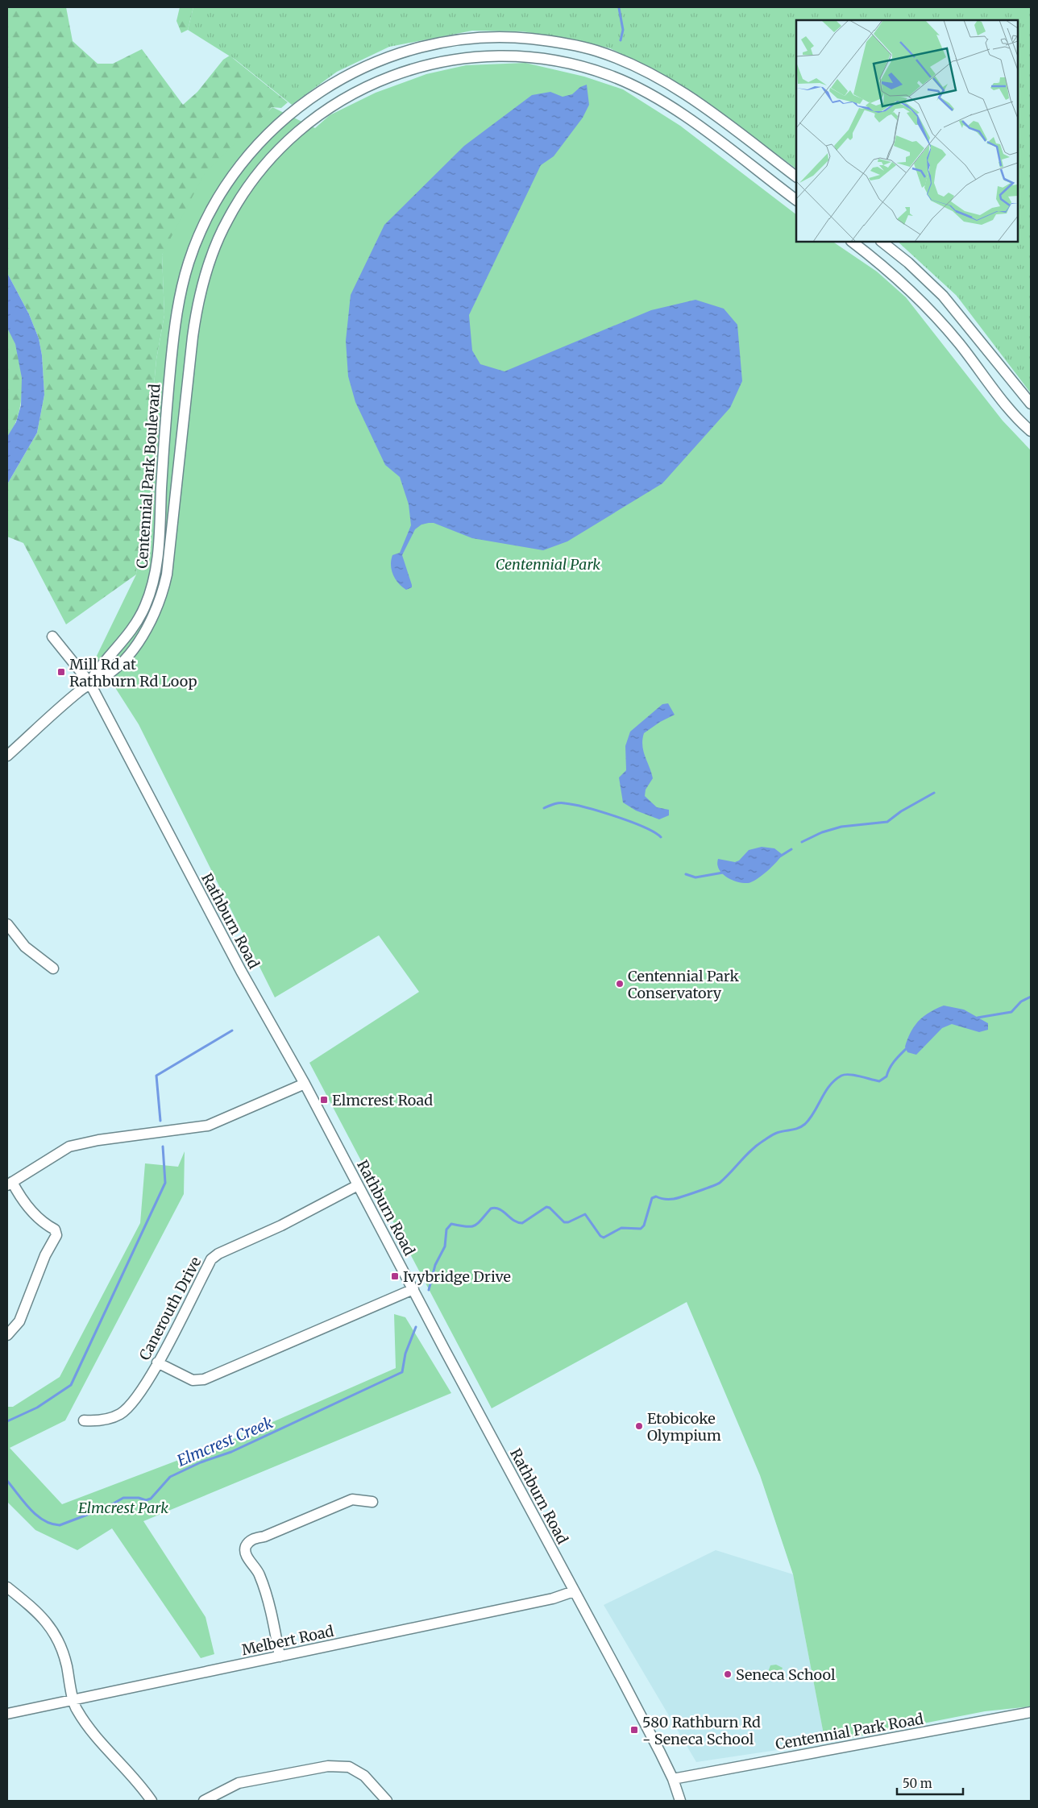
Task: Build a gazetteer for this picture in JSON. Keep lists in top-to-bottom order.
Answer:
{
  "streets": {
    "street": [
      "Centennial Park Boulevard",
      "Rathburn Road",
      "Canerouth Drive",
      "Melbert Road",
      "Centennial Park Road"
    ]
  },
  "crossings": [
    ["Centennial Park Boulevard", "Rathburn Road"],
    ["Rathburn Road", "Canerouth Drive"],
    ["Rathburn Road", "Melbert Road"],
    ["Rathburn Road", "Centennial Park Road"]
  ],
  "water": ["Elmcrest Creek"],
  "parks": ["Centennial Park", "Elmcrest Park"],
  "places": {
    "transit": [
      "Mill Rd at Rathburn Rd Loop",
      "Elmcrest Road",
      "Ivybridge Drive",
      "580 Rathburn Rd - Seneca School"
    ],
    "other": ["Centennial Park Conservatory", "Etobicoke Olympium", "Seneca School"]
  },
  "scale_bar": "50 m"
}
